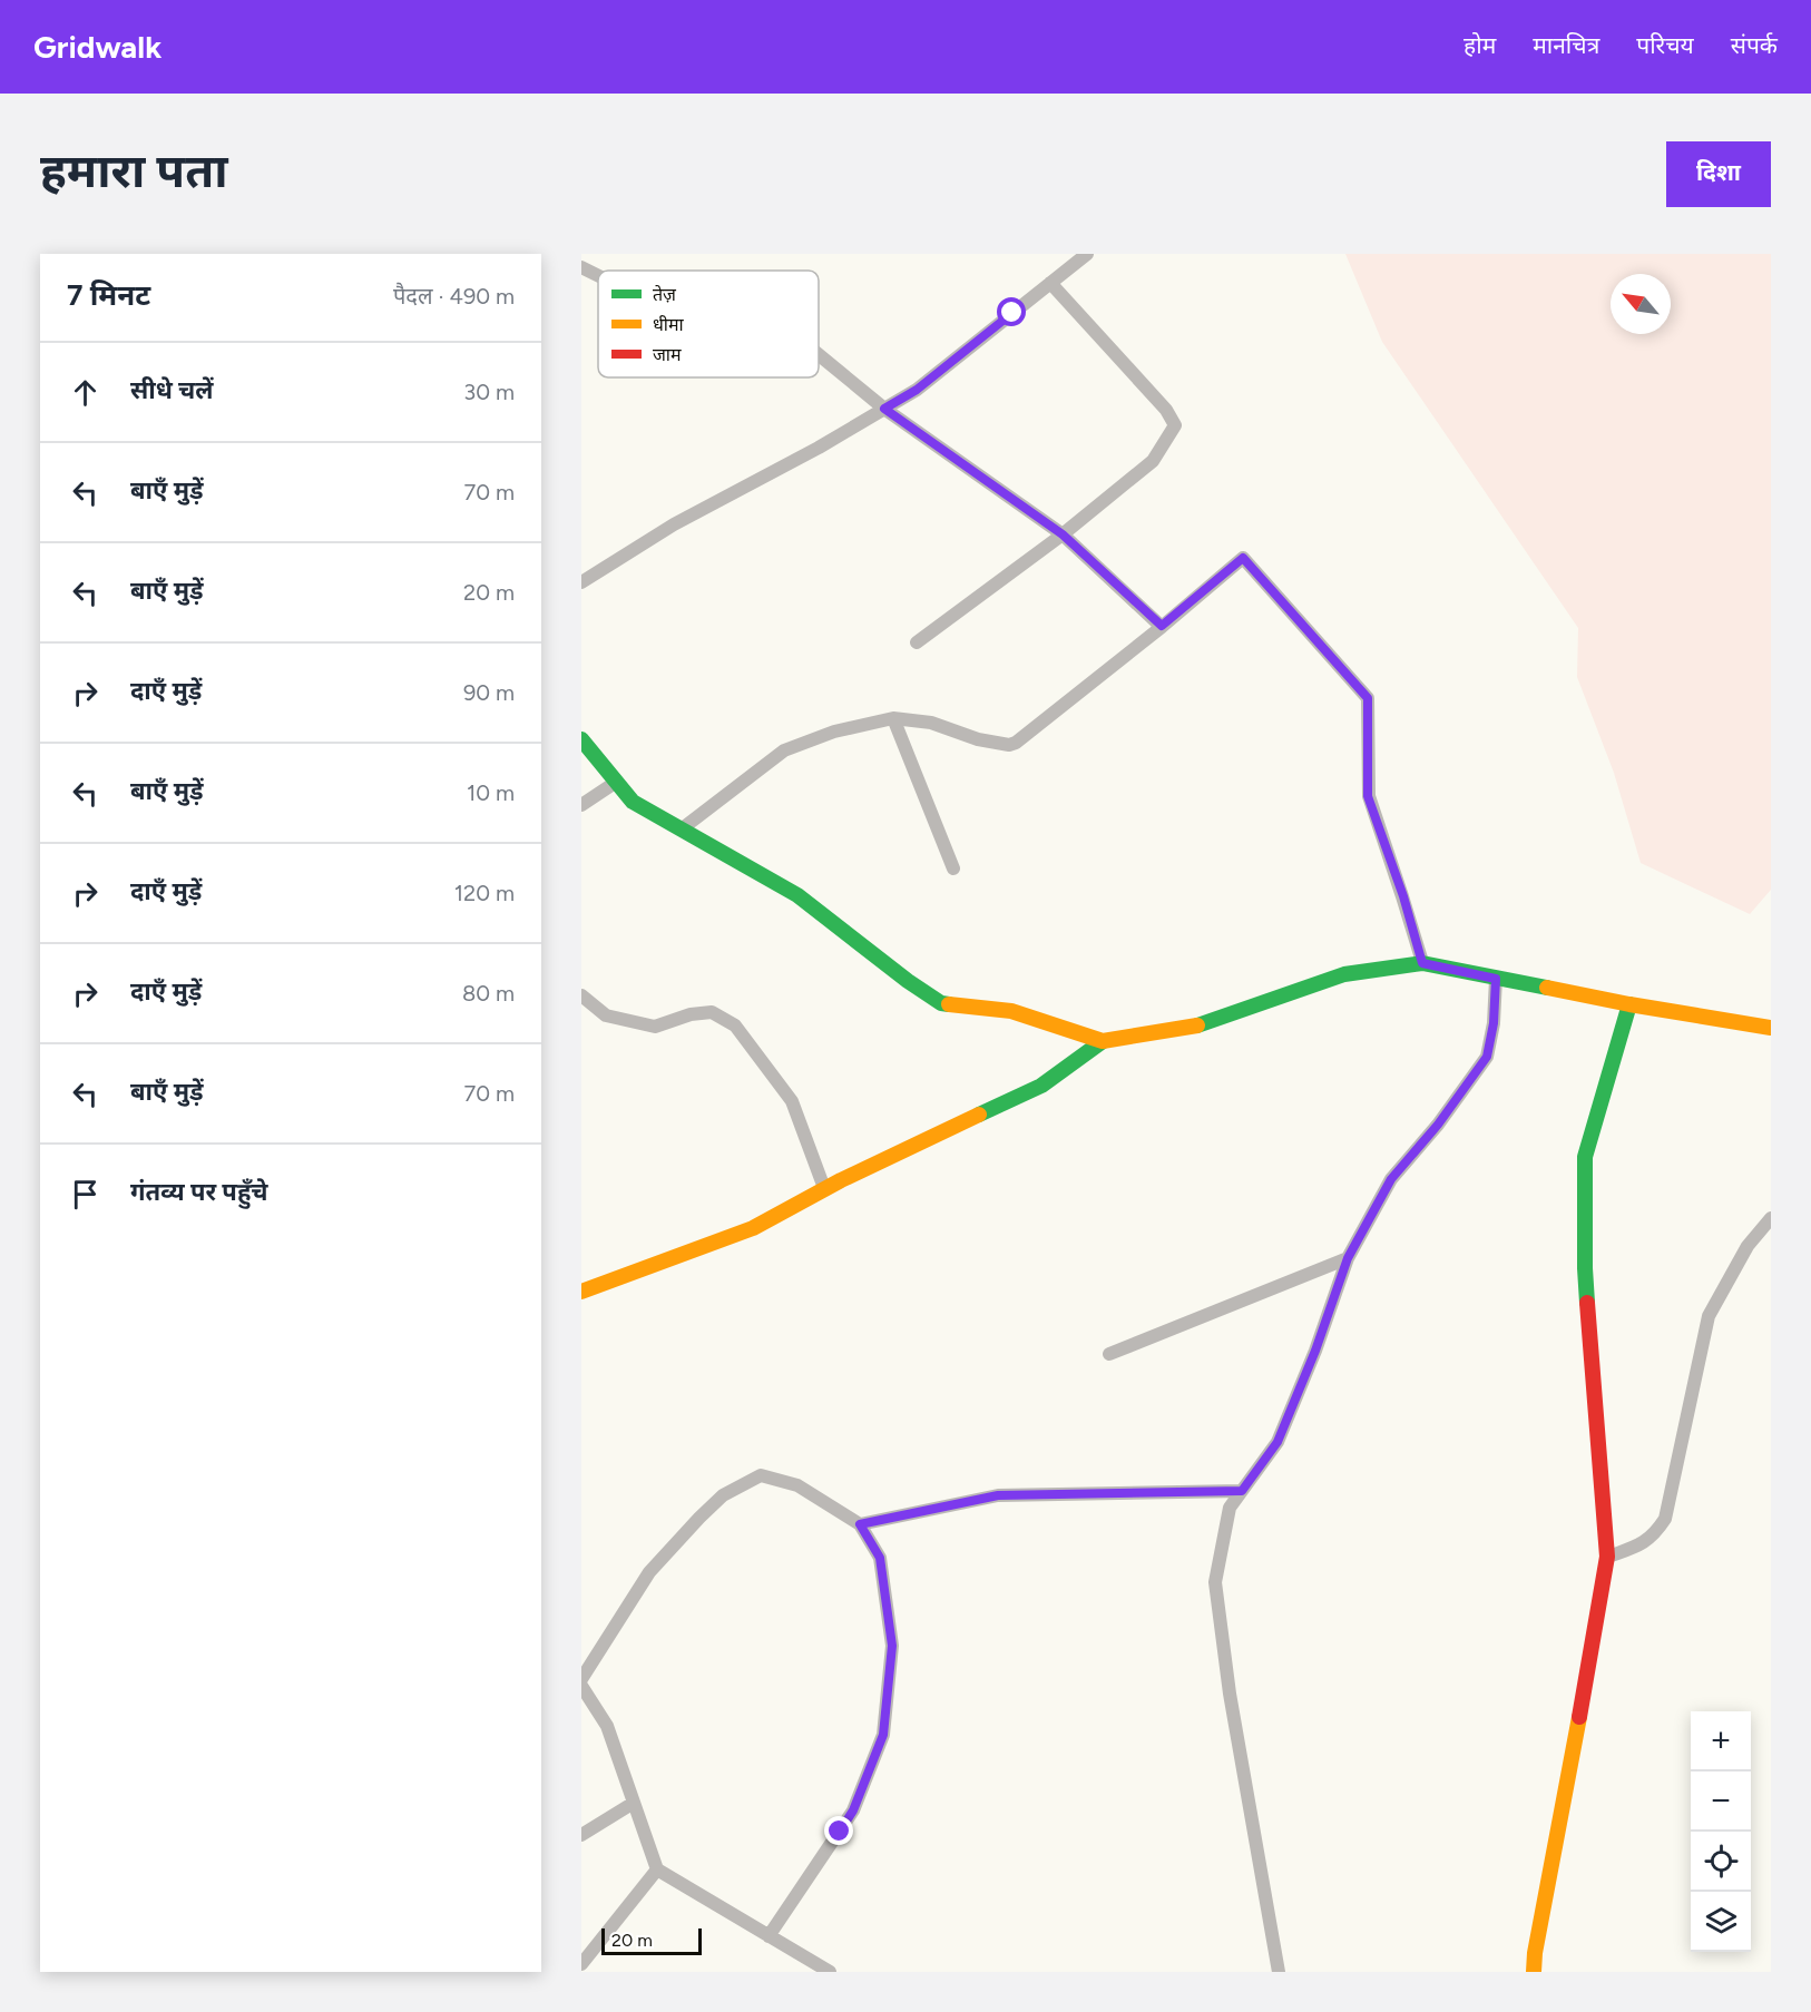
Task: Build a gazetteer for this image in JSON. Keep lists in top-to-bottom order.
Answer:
{
  "legend": ["तेज़", "धीमा", "जाम"],
  "scale_bar": "20 m",
  "north": "top left",
  "page": {
    "header": "Gridwalk",
    "nav": [
      "होम",
      "मानचित्र",
      "परिचय",
      "संपर्क"
    ],
    "buttons": "दिशा",
    "title": "हमारा पता",
    "heading": ["7 मिनट", "पैदल · 490 m"],
    "list": [
      ["सीधे चलें", "30 m"],
      ["बाएँ मुड़ें", "70 m"],
      ["बाएँ मुड़ें", "20 m"],
      ["दाएँ मुड़ें", "90 m"],
      ["बाएँ मुड़ें", "10 m"],
      ["दाएँ मुड़ें", "120 m"],
      ["दाएँ मुड़ें", "80 m"],
      ["बाएँ मुड़ें", "70 m"],
      "गंतव्य पर पहुँचे"
    ],
    "map_buttons": ["+", "−"],
    "scale": "20 m"
  }
}
